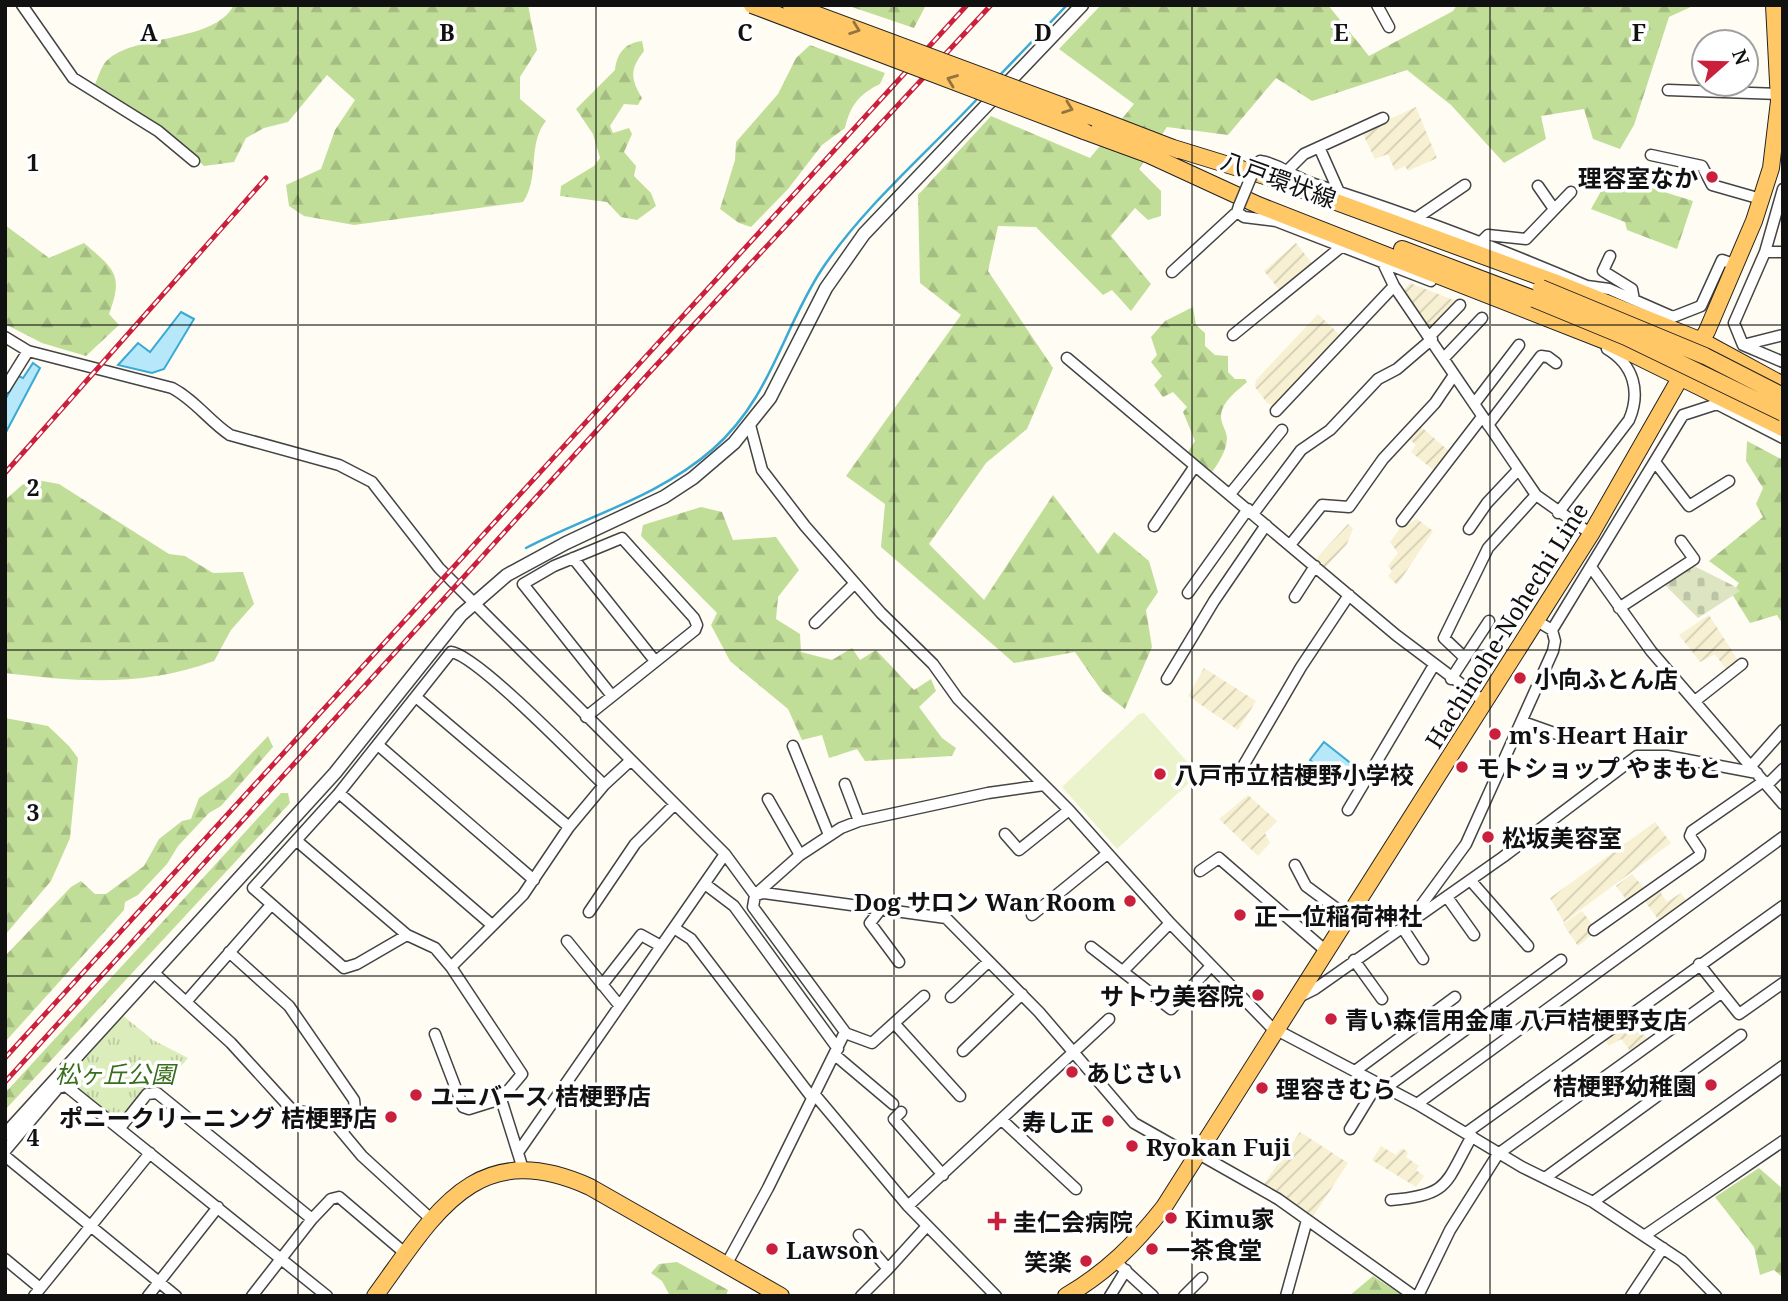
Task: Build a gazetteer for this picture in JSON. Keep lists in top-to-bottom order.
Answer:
{
  "streets": {
    "main road": ["八戸環状線", "Hachinohe-Nohechi Line"]
  },
  "parks": ["松ヶ丘公園"],
  "places": {
    "other": [
      "理容室なか",
      "小向ふとん店",
      "m's Heart Hair",
      "モトショップ やまもと",
      "八戸市立桔梗野小学校",
      "松坂美容室",
      "Dog サロン Wan Room",
      "正一位稲荷神社",
      "サトウ美容院",
      "青い森信用金庫 八戸桔梗野支店",
      "あじさい",
      "桔梗野幼稚園",
      "理容きむら",
      "ユニバース 桔梗野店",
      "ポニークリーニング 桔梗野店",
      "寿し正",
      "Ryokan Fuji",
      "Kimu家",
      "Lawson",
      "一茶食堂",
      "笑楽"
    ],
    "health": ["圭仁会病院"]
  },
  "north": "right",
  "grid": {
    "columns": [
      "A",
      "B",
      "C",
      "D",
      "E",
      "F"
    ],
    "rows": [
      "1",
      "2",
      "3",
      "4"
    ]
  }
}
